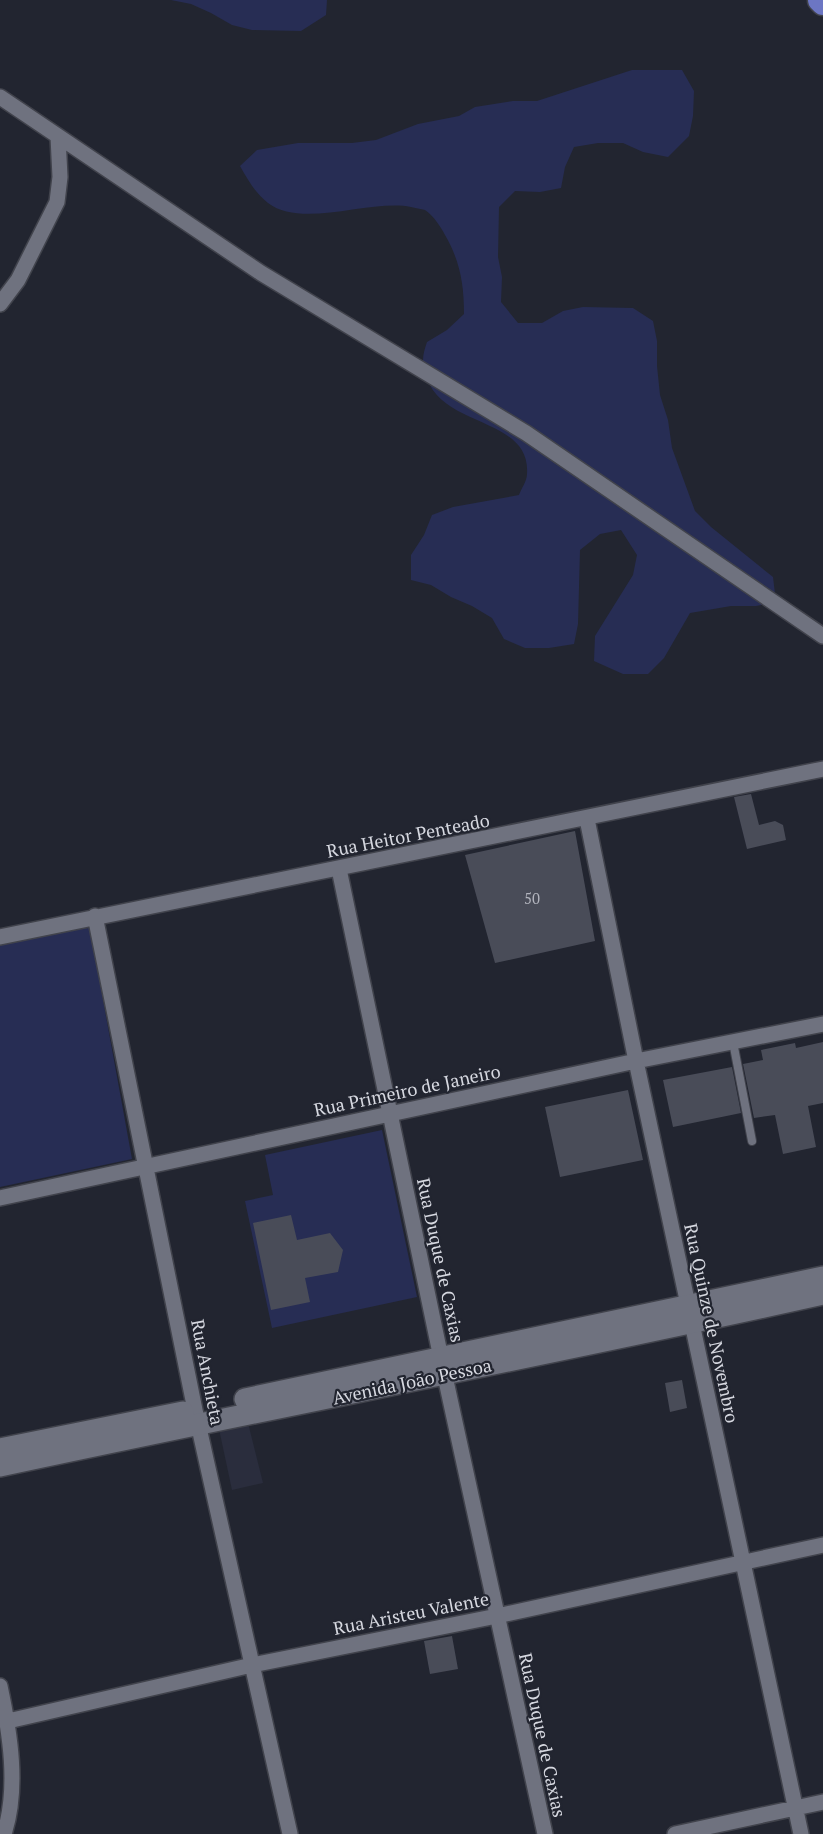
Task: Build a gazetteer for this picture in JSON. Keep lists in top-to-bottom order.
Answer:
{
  "streets": {
    "main road": ["Avenida João Pessoa"],
    "street": [
      "Rua Heitor Penteado",
      "Rua Primeiro de Janeiro",
      "Rua Duque de Caxias",
      "Rua Quinze de Novembro",
      "Rua Anchieta",
      "Rua Aristeu Valente"
    ]
  },
  "crossings": [
    ["Rua Heitor Penteado", "Rua Duque de Caxias"],
    ["Rua Heitor Penteado", "Rua Quinze de Novembro"],
    ["Rua Heitor Penteado", "Rua Anchieta"],
    ["Rua Primeiro de Janeiro", "Rua Duque de Caxias"],
    ["Rua Primeiro de Janeiro", "Rua Quinze de Novembro"],
    ["Rua Primeiro de Janeiro", "Rua Anchieta"],
    ["Rua Duque de Caxias", "Avenida João Pessoa"],
    ["Rua Duque de Caxias", "Rua Aristeu Valente"],
    ["Rua Quinze de Novembro", "Avenida João Pessoa"],
    ["Rua Quinze de Novembro", "Rua Aristeu Valente"],
    ["Rua Anchieta", "Avenida João Pessoa"],
    ["Rua Anchieta", "Rua Aristeu Valente"]
  ],
  "house_numbers": ["50"]
}
